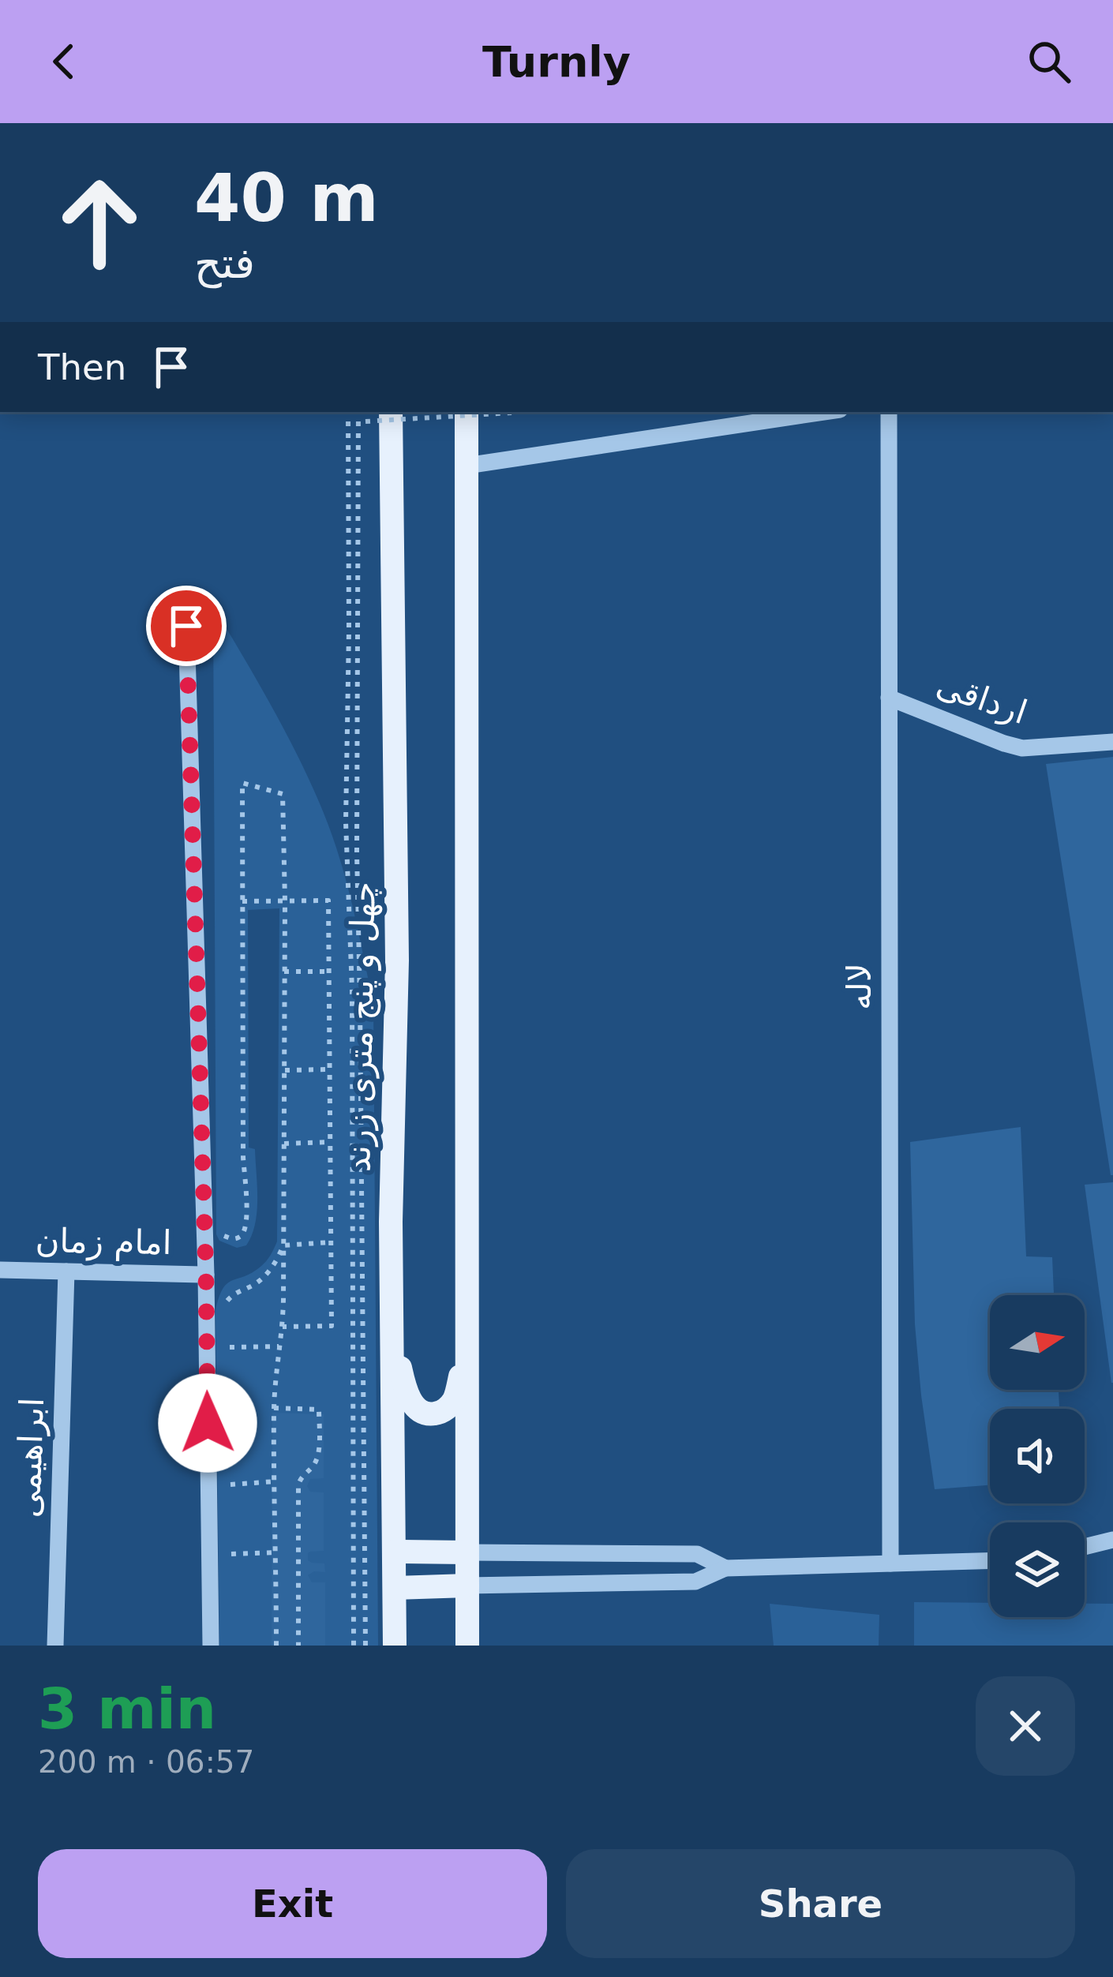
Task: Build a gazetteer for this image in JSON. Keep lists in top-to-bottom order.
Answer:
{
  "streets": {
    "main road": ["چهل و پنج متری زرند"],
    "street": [
      "ارداقی",
      "لاله",
      "امام زمان",
      "ابراهیمی"
    ]
  },
  "crossings": [
    ["ارداقی", "لاله"],
    ["امام زمان", "ابراهیمی"]
  ],
  "north": "right",
  "page": {
    "header": "Turnly",
    "turn": ["40 m", "فتح"],
    "then": "Then",
    "heading": ["3 min", "200 m · 06:57"],
    "buttons": ["Exit", "Share"]
  }
}
